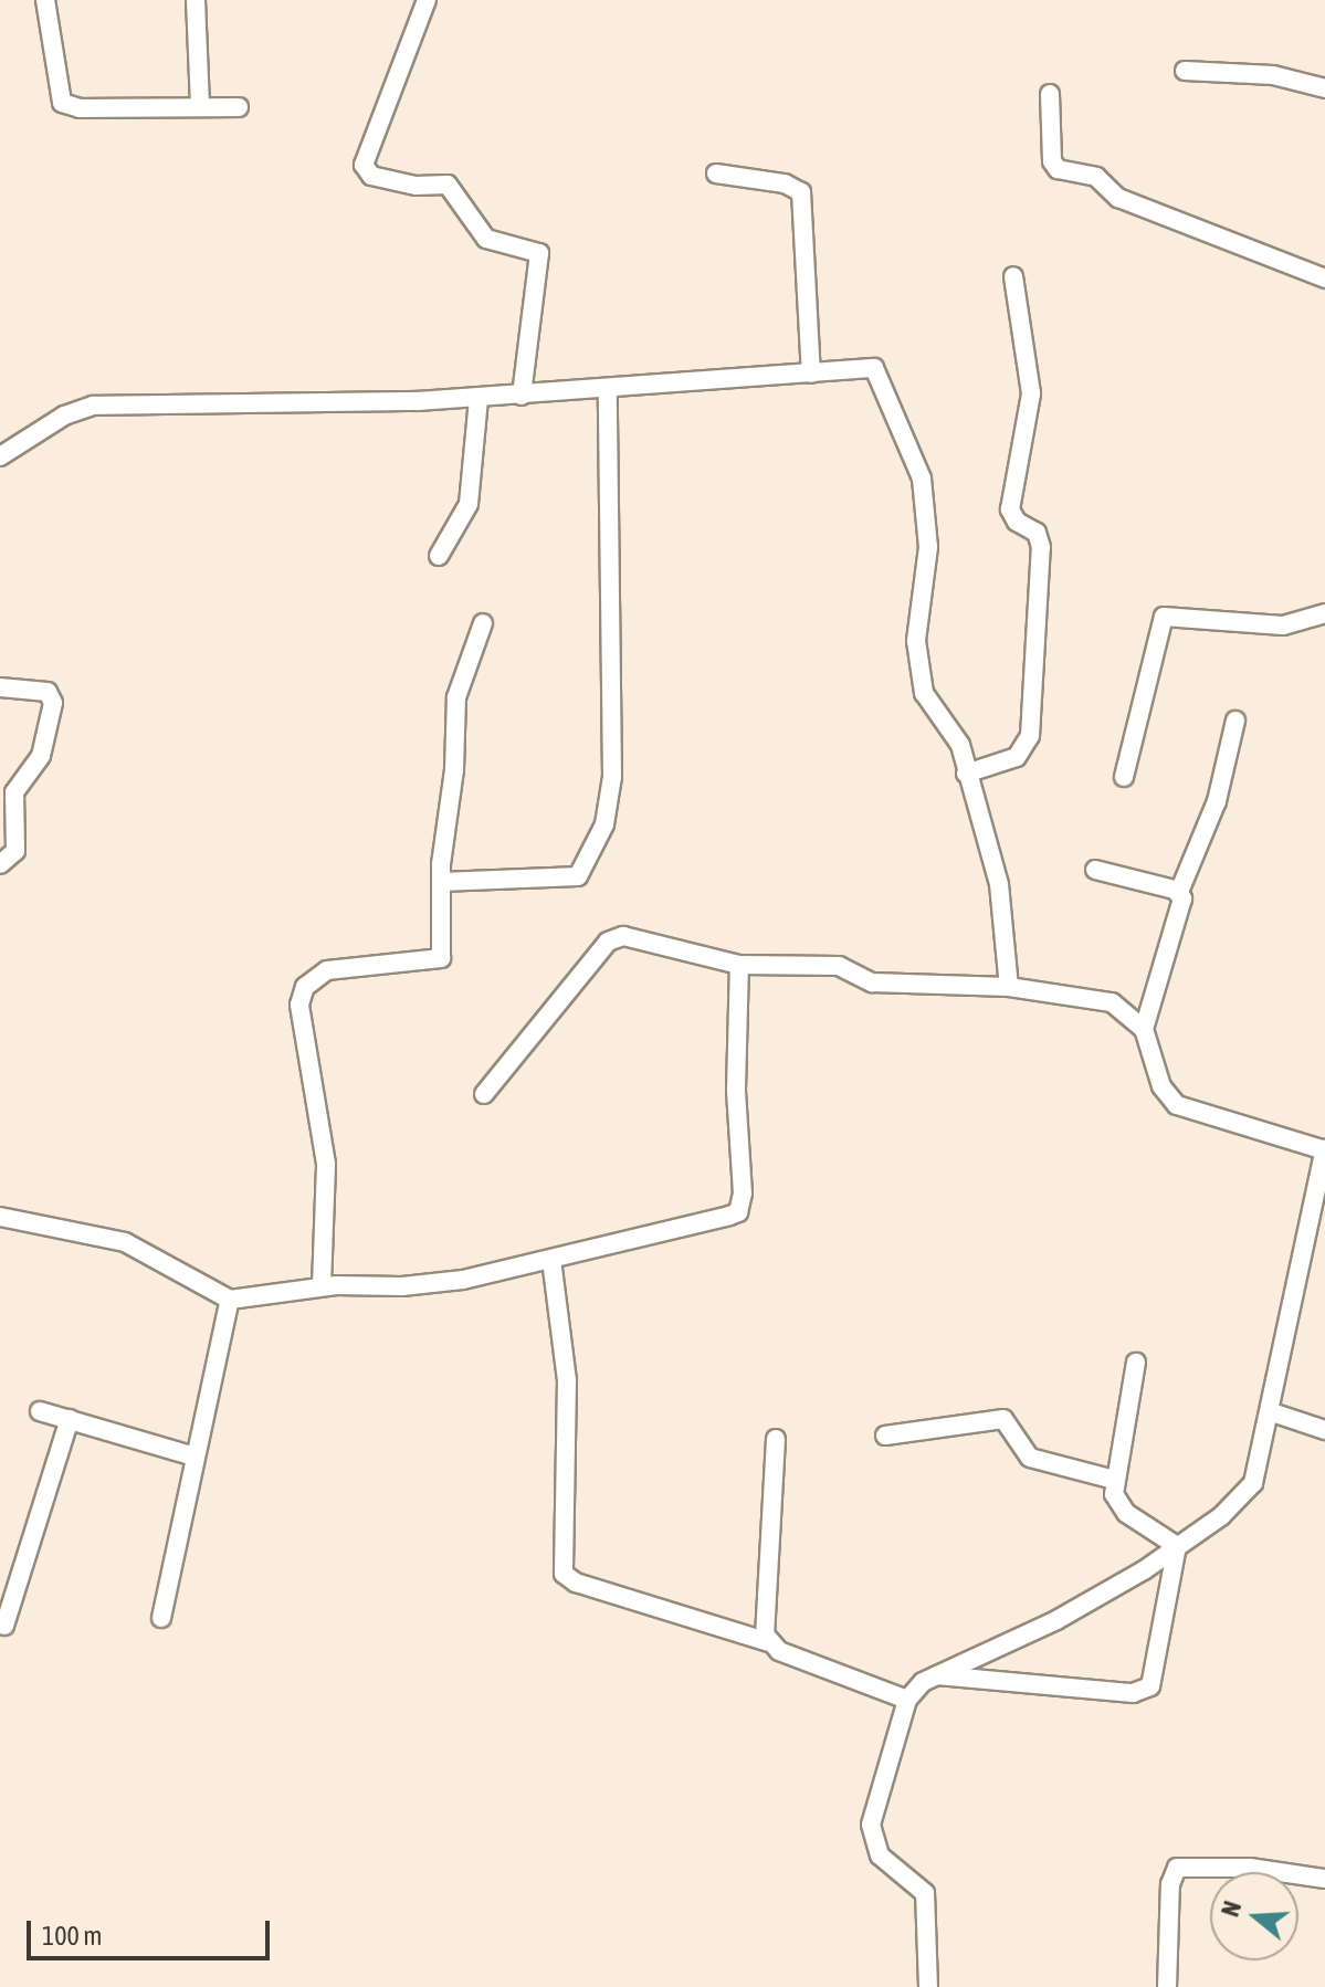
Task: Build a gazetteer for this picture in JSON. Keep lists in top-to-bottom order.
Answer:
{
  "scale_bar": "100 m",
  "north": "left"
}
